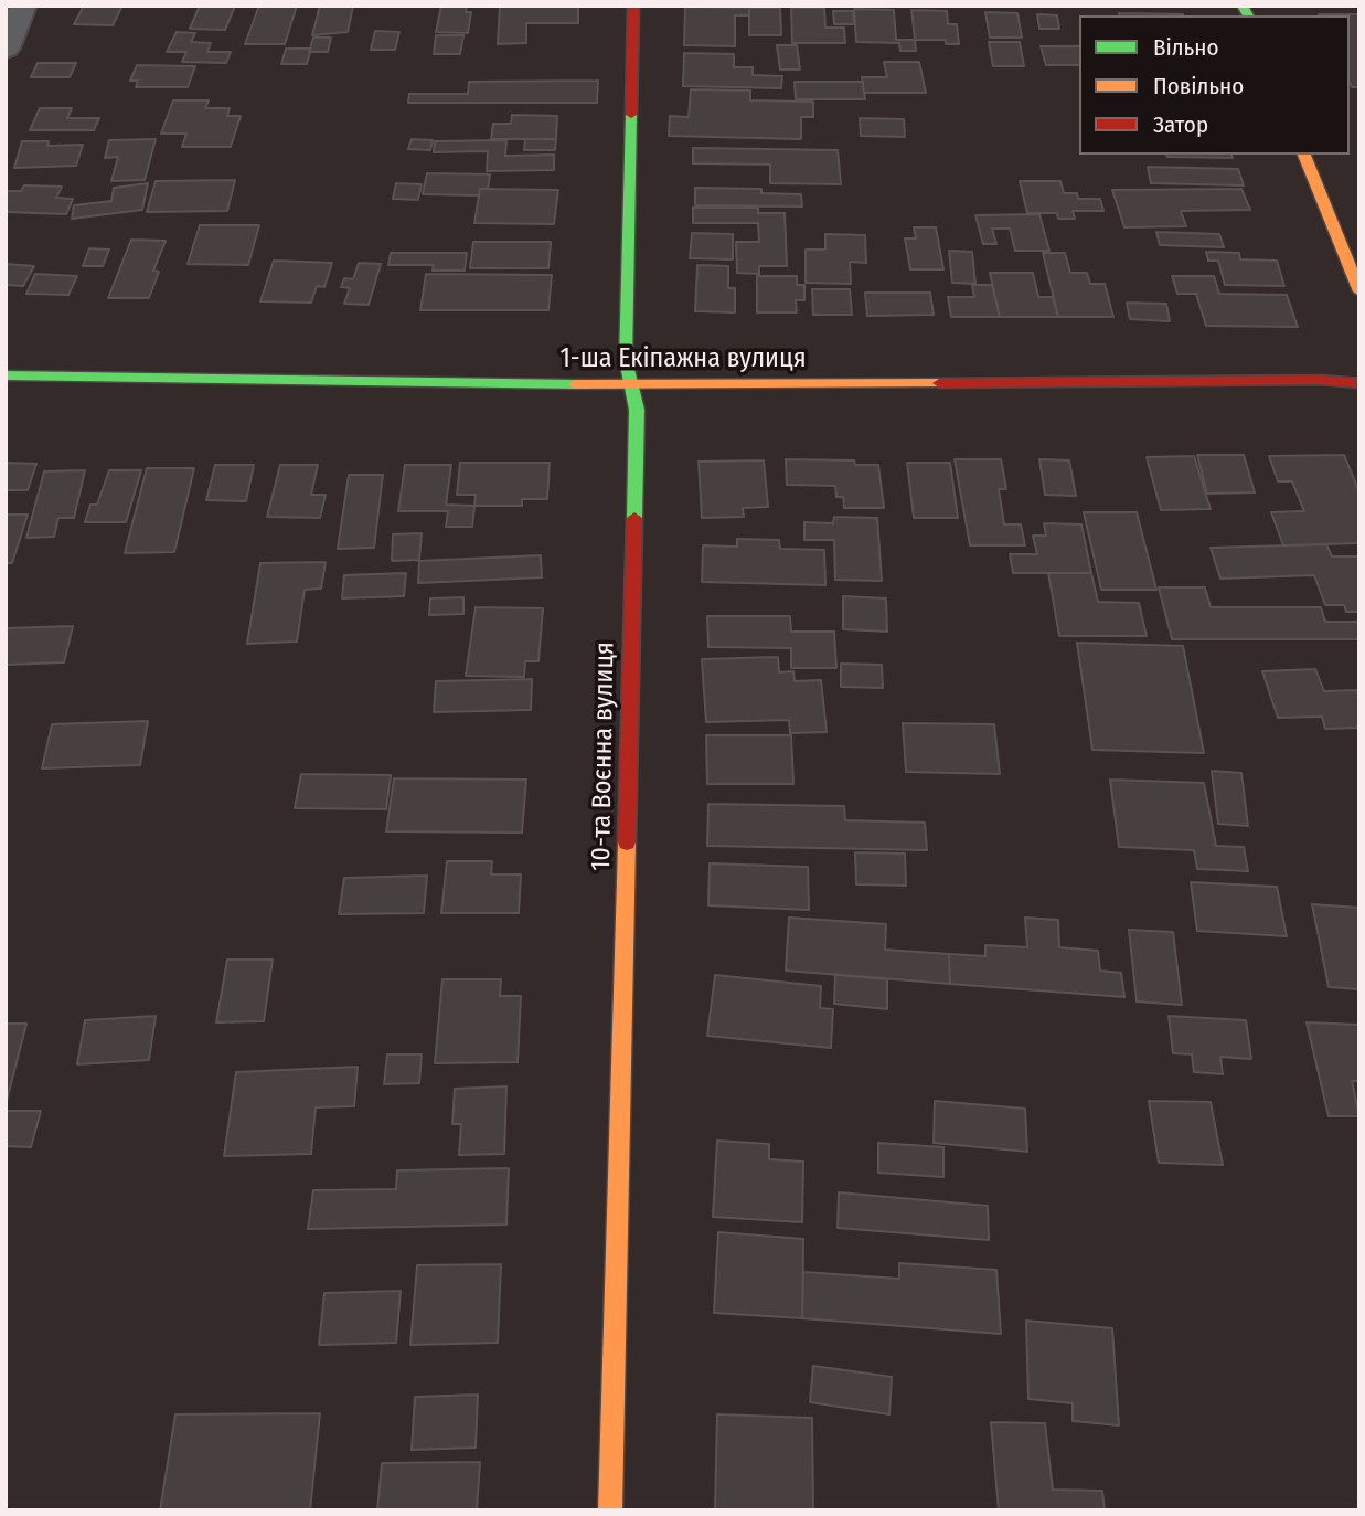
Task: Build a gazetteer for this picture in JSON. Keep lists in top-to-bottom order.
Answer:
{
  "streets": {
    "street": ["1-ша Екіпажна вулиця", "10-та Воєнна вулиця"]
  },
  "crossings": [
    ["1-ша Екіпажна вулиця", "10-та Воєнна вулиця"]
  ],
  "legend": ["Вільно", "Повільно", "Затор"]
}
